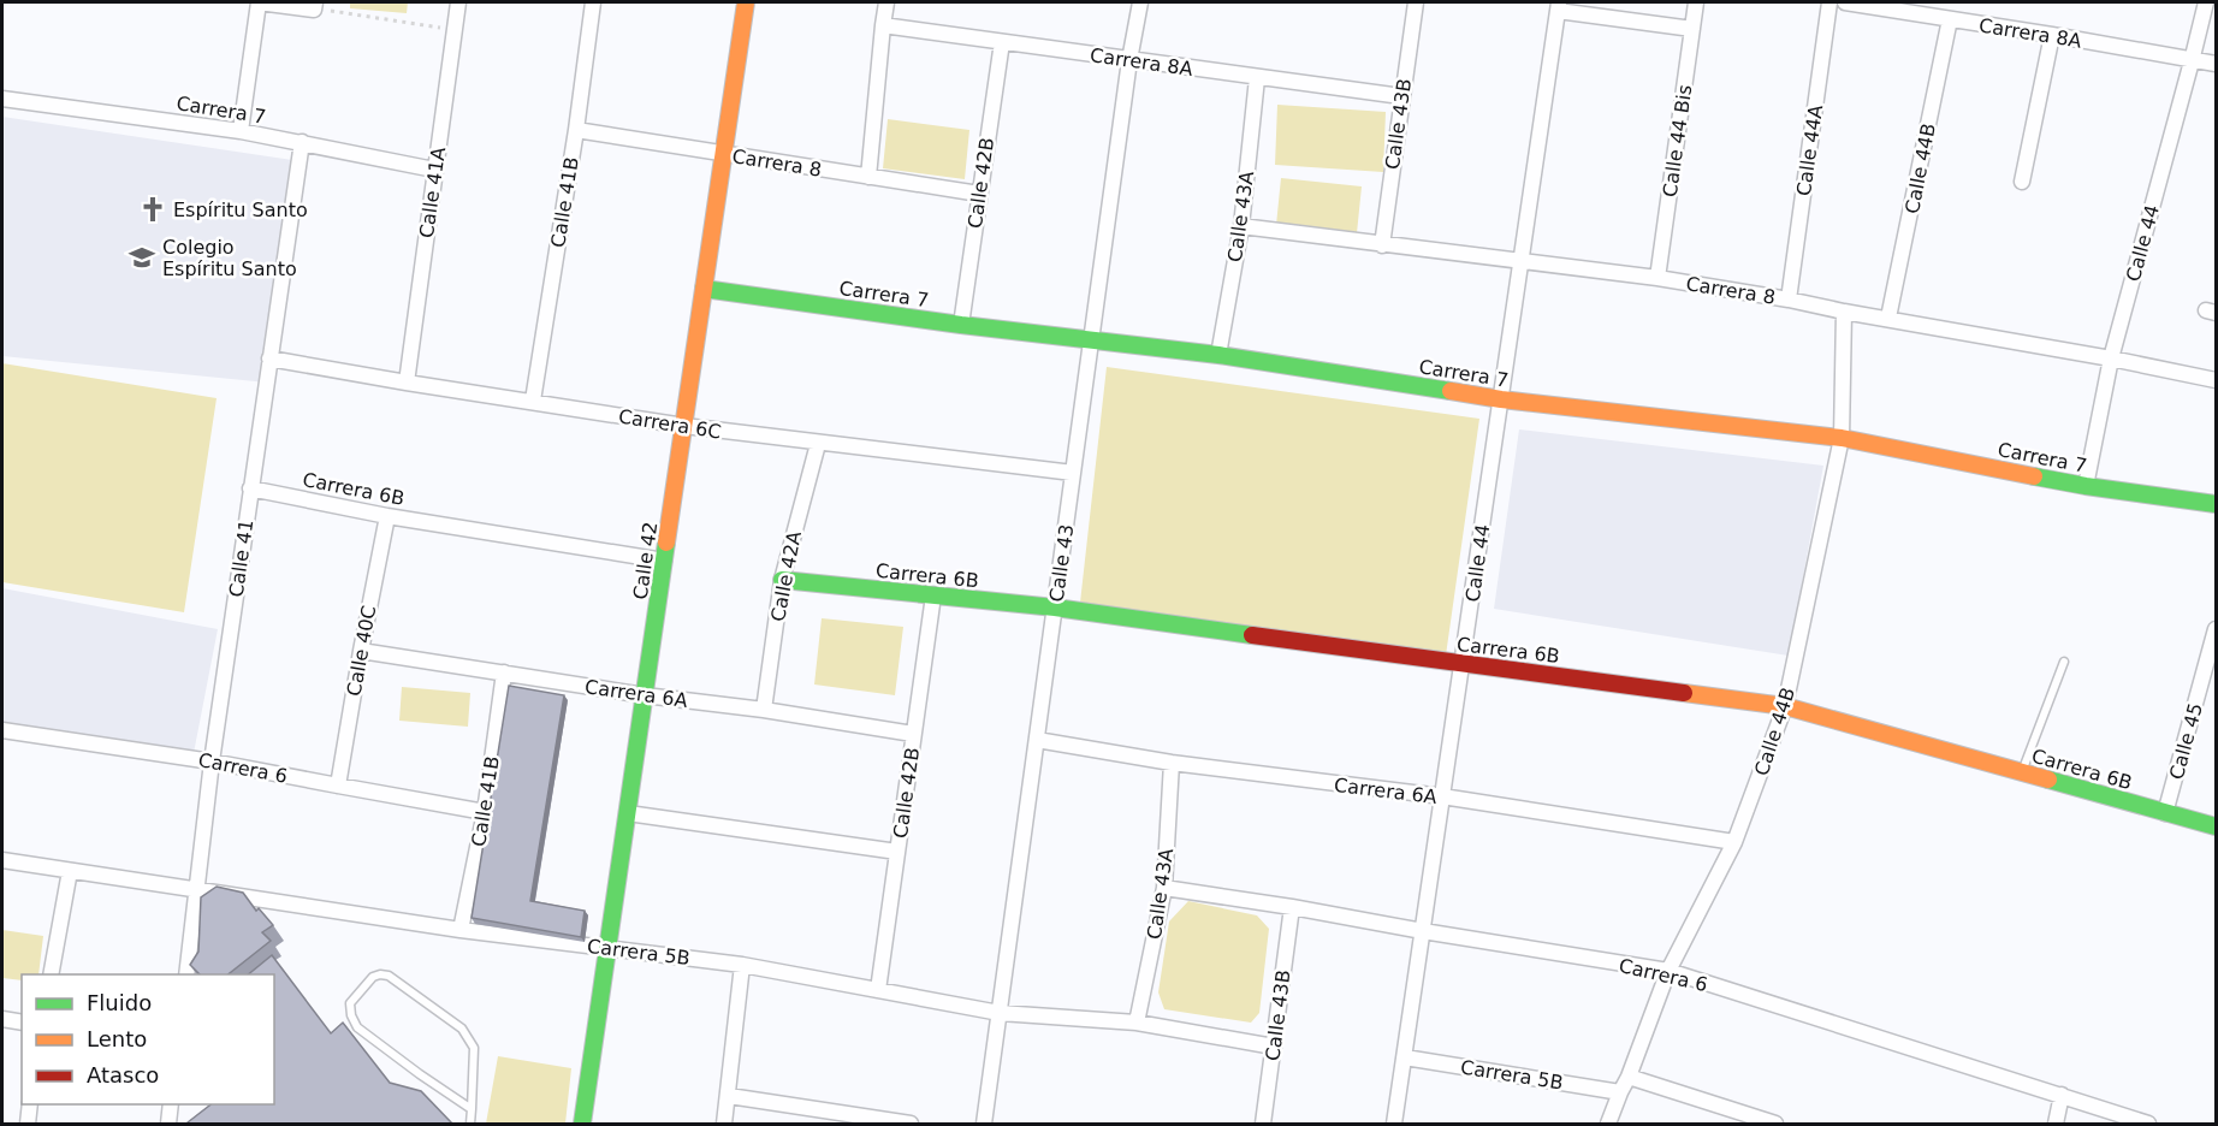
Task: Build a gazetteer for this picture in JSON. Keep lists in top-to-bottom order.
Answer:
{
  "streets": {
    "street": [
      "Carrera 8A",
      "Carrera 7",
      "Calle 43B",
      "Calle 44 Bis",
      "Calle 44A",
      "Carrera 8",
      "Calle 44B",
      "Calle 42B",
      "Calle 41A",
      "Calle 41B",
      "Calle 43A",
      "Calle 44",
      "Carrera 6C",
      "Carrera 6B",
      "Calle 41",
      "Calle 42",
      "Calle 43",
      "Calle 42A",
      "Calle 40C",
      "Carrera 6A",
      "Calle 45",
      "Carrera 6",
      "Carrera 5B"
    ]
  },
  "crossings": [
    ["Carrera 8A", "Calle 43B"],
    ["Carrera 8A", "Calle 44B"],
    ["Carrera 8A", "Calle 42B"],
    ["Carrera 8A", "Calle 43A"],
    ["Carrera 8A", "Calle 44"],
    ["Carrera 8A", "Calle 43"],
    ["Carrera 7", "Calle 44B"],
    ["Carrera 7", "Calle 42B"],
    ["Carrera 7", "Calle 41A"],
    ["Carrera 7", "Calle 43A"],
    ["Carrera 7", "Calle 44"],
    ["Carrera 7", "Calle 41"],
    ["Carrera 7", "Calle 42"],
    ["Carrera 7", "Calle 43"],
    ["Calle 43B", "Carrera 8"],
    ["Calle 43B", "Carrera 6"],
    ["Calle 43B", "Carrera 5B"],
    ["Calle 44 Bis", "Carrera 8"],
    ["Calle 44A", "Carrera 8"],
    ["Carrera 8", "Calle 44B"],
    ["Carrera 8", "Calle 42B"],
    ["Carrera 8", "Calle 41B"],
    ["Carrera 8", "Calle 43A"],
    ["Carrera 8", "Calle 44"],
    ["Carrera 8", "Calle 42"],
    ["Calle 44B", "Carrera 6B"],
    ["Calle 44B", "Carrera 6A"],
    ["Calle 44B", "Carrera 6"],
    ["Calle 44B", "Carrera 5B"],
    ["Calle 42B", "Carrera 6B"],
    ["Calle 42B", "Carrera 6A"],
    ["Calle 42B", "Carrera 5B"],
    ["Calle 41A", "Carrera 6C"],
    ["Calle 41B", "Carrera 6C"],
    ["Calle 41B", "Carrera 6A"],
    ["Calle 41B", "Carrera 6"],
    ["Calle 41B", "Carrera 5B"],
    ["Calle 43A", "Carrera 6A"],
    ["Calle 43A", "Carrera 6"],
    ["Calle 43A", "Carrera 5B"],
    ["Calle 44", "Carrera 6B"],
    ["Calle 44", "Carrera 6A"],
    ["Calle 44", "Carrera 6"],
    ["Calle 44", "Carrera 5B"],
    ["Carrera 6C", "Calle 41"],
    ["Carrera 6C", "Calle 42"],
    ["Carrera 6C", "Calle 43"],
    ["Carrera 6C", "Calle 42A"],
    ["Carrera 6B", "Calle 41"],
    ["Carrera 6B", "Calle 42"],
    ["Carrera 6B", "Calle 43"],
    ["Carrera 6B", "Calle 42A"],
    ["Carrera 6B", "Calle 40C"],
    ["Carrera 6B", "Calle 45"],
    ["Calle 41", "Carrera 6"],
    ["Calle 41", "Carrera 5B"],
    ["Calle 42", "Carrera 6A"],
    ["Calle 42", "Carrera 5B"],
    ["Calle 43", "Carrera 6A"],
    ["Calle 43", "Carrera 5B"],
    ["Calle 42A", "Carrera 6A"],
    ["Calle 40C", "Carrera 6A"],
    ["Calle 40C", "Carrera 6"]
  ],
  "places": {
    "church": ["Espíritu Santo"],
    "school or university": ["Colegio Espíritu Santo"]
  },
  "legend": ["Fluido", "Lento", "Atasco"]
}
